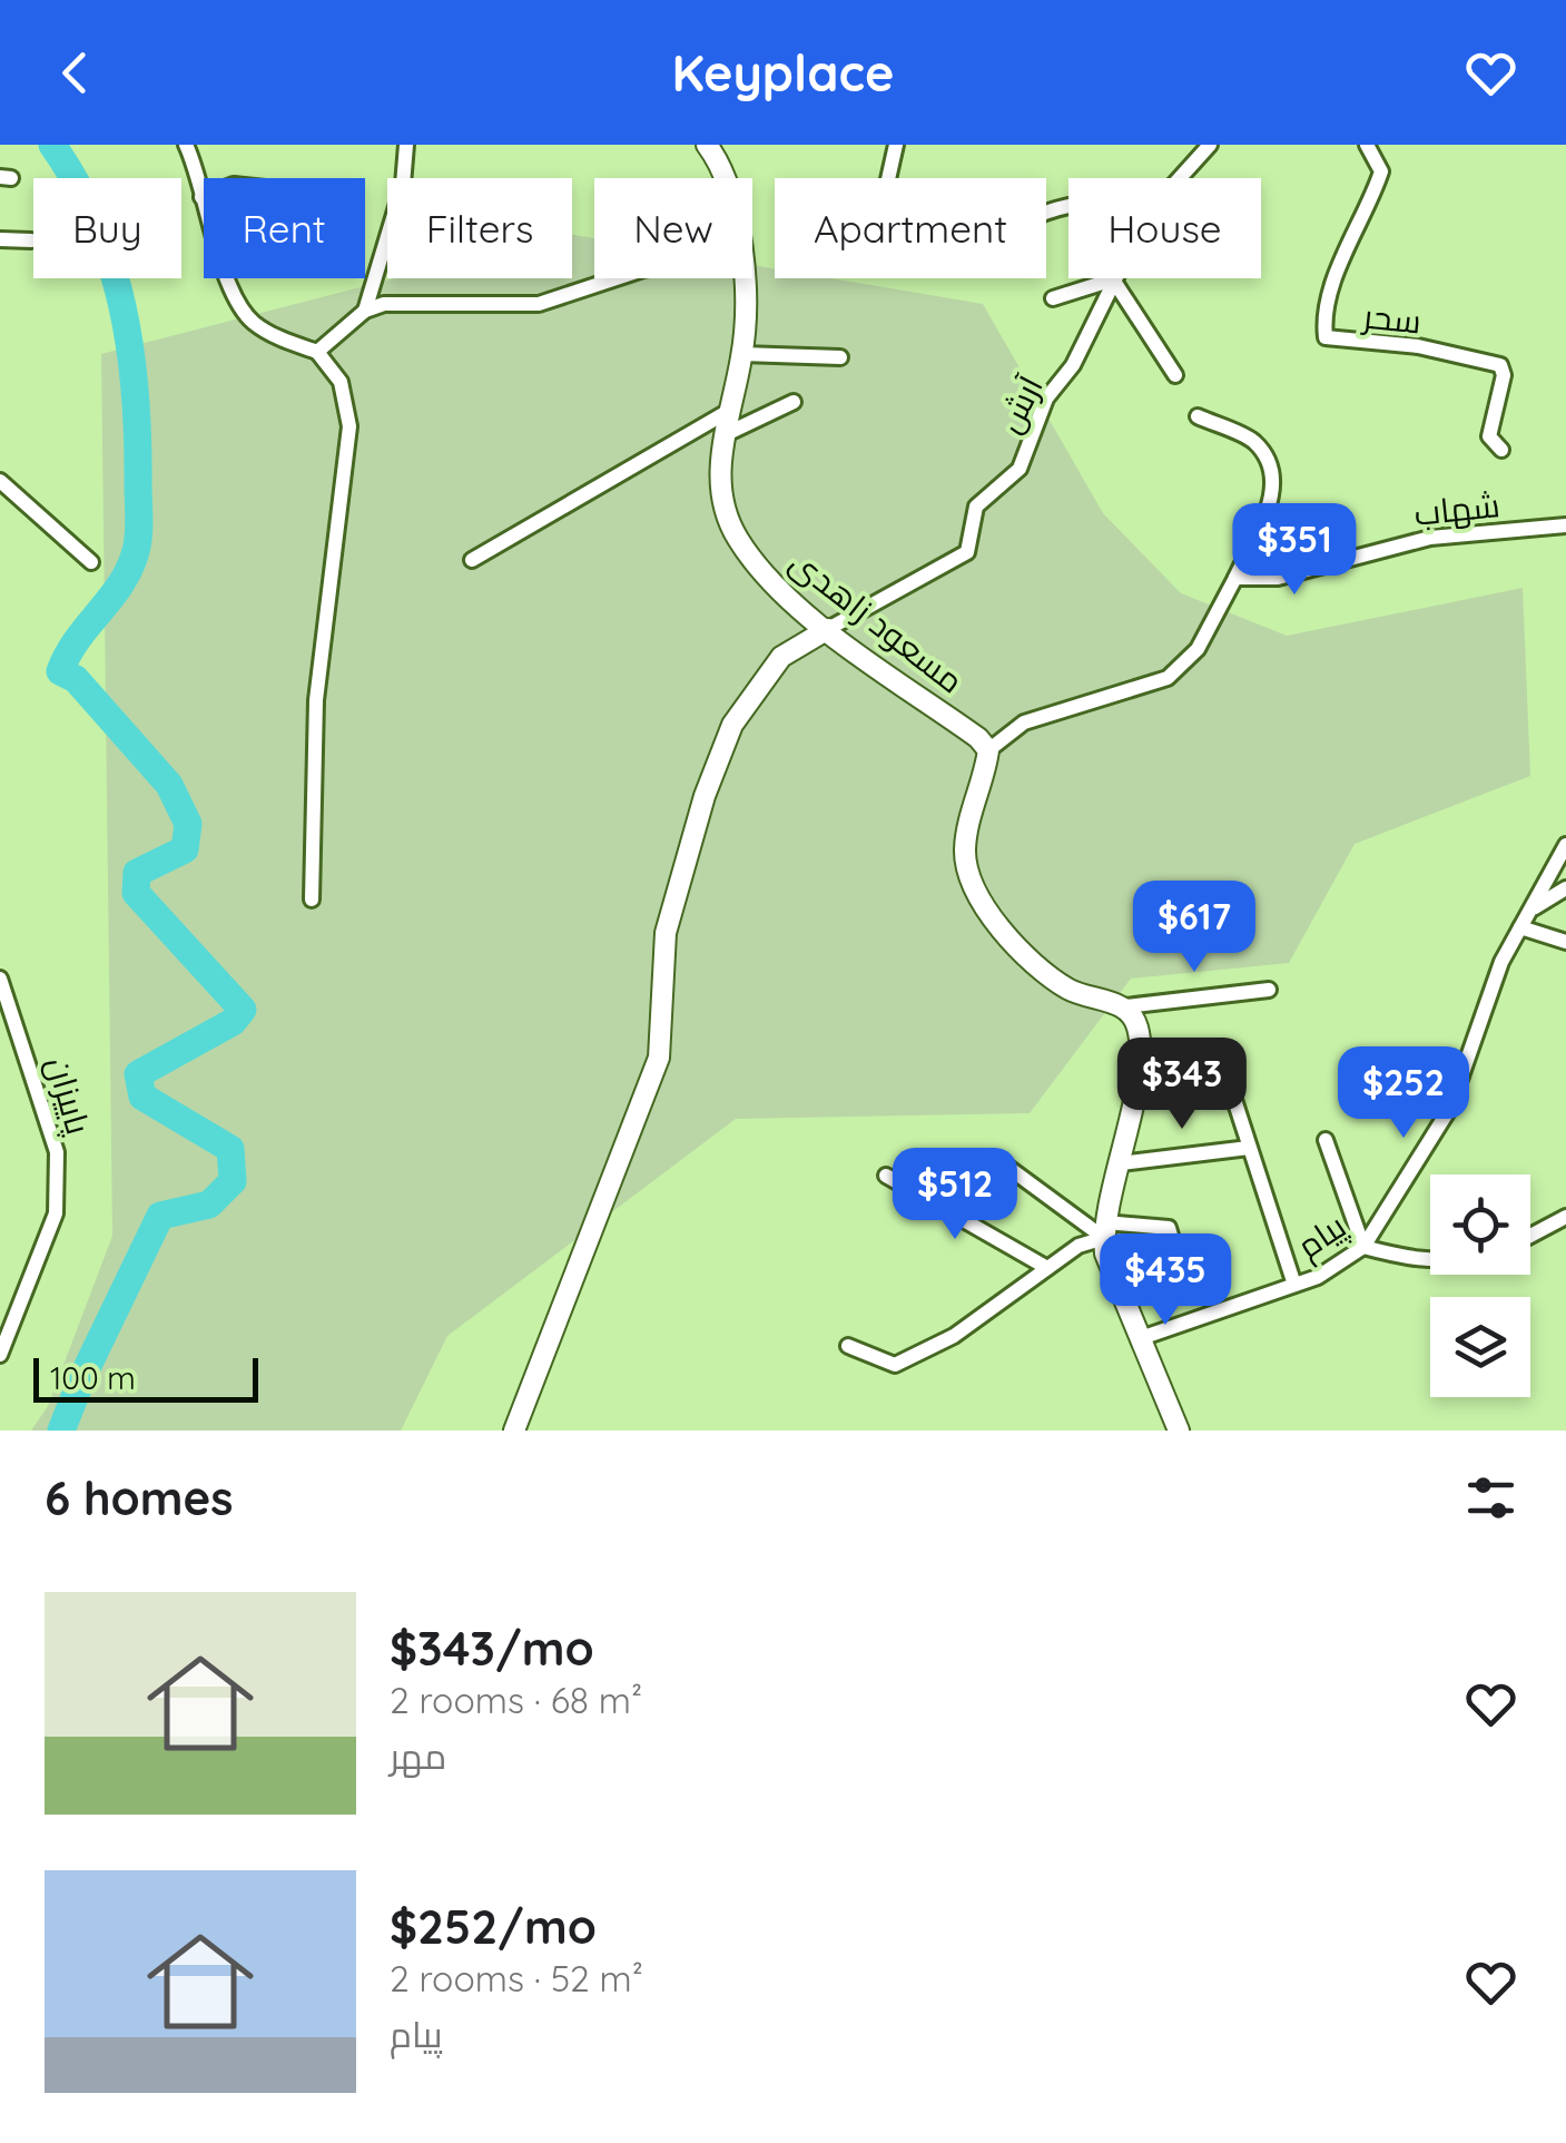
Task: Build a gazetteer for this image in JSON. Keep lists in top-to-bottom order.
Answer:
{
  "streets": {
    "street": [
      "سحر",
      "آرش",
      "شهاب",
      "مسعود زاهدی",
      "پاییزان",
      "پیام"
    ]
  },
  "crossings": [
    ["آرش", "مسعود زاهدی"]
  ],
  "scale_bar": "100 m",
  "page": {
    "header": "Keyplace",
    "chip": [
      "Buy",
      "Rent",
      "Filters",
      "New",
      "Apartment",
      "House"
    ],
    "price": [
      "$351",
      "$617",
      "$343",
      "$252",
      "$512",
      "$435"
    ],
    "scale": "100 m",
    "heading": "6 homes",
    "list": [
      {
        "name": "$343/mo",
        "note": "2 rooms · 68 m² · مهر"
      },
      {
        "name": "$252/mo",
        "note": "2 rooms · 52 m² · پیام"
      }
    ]
  }
}
